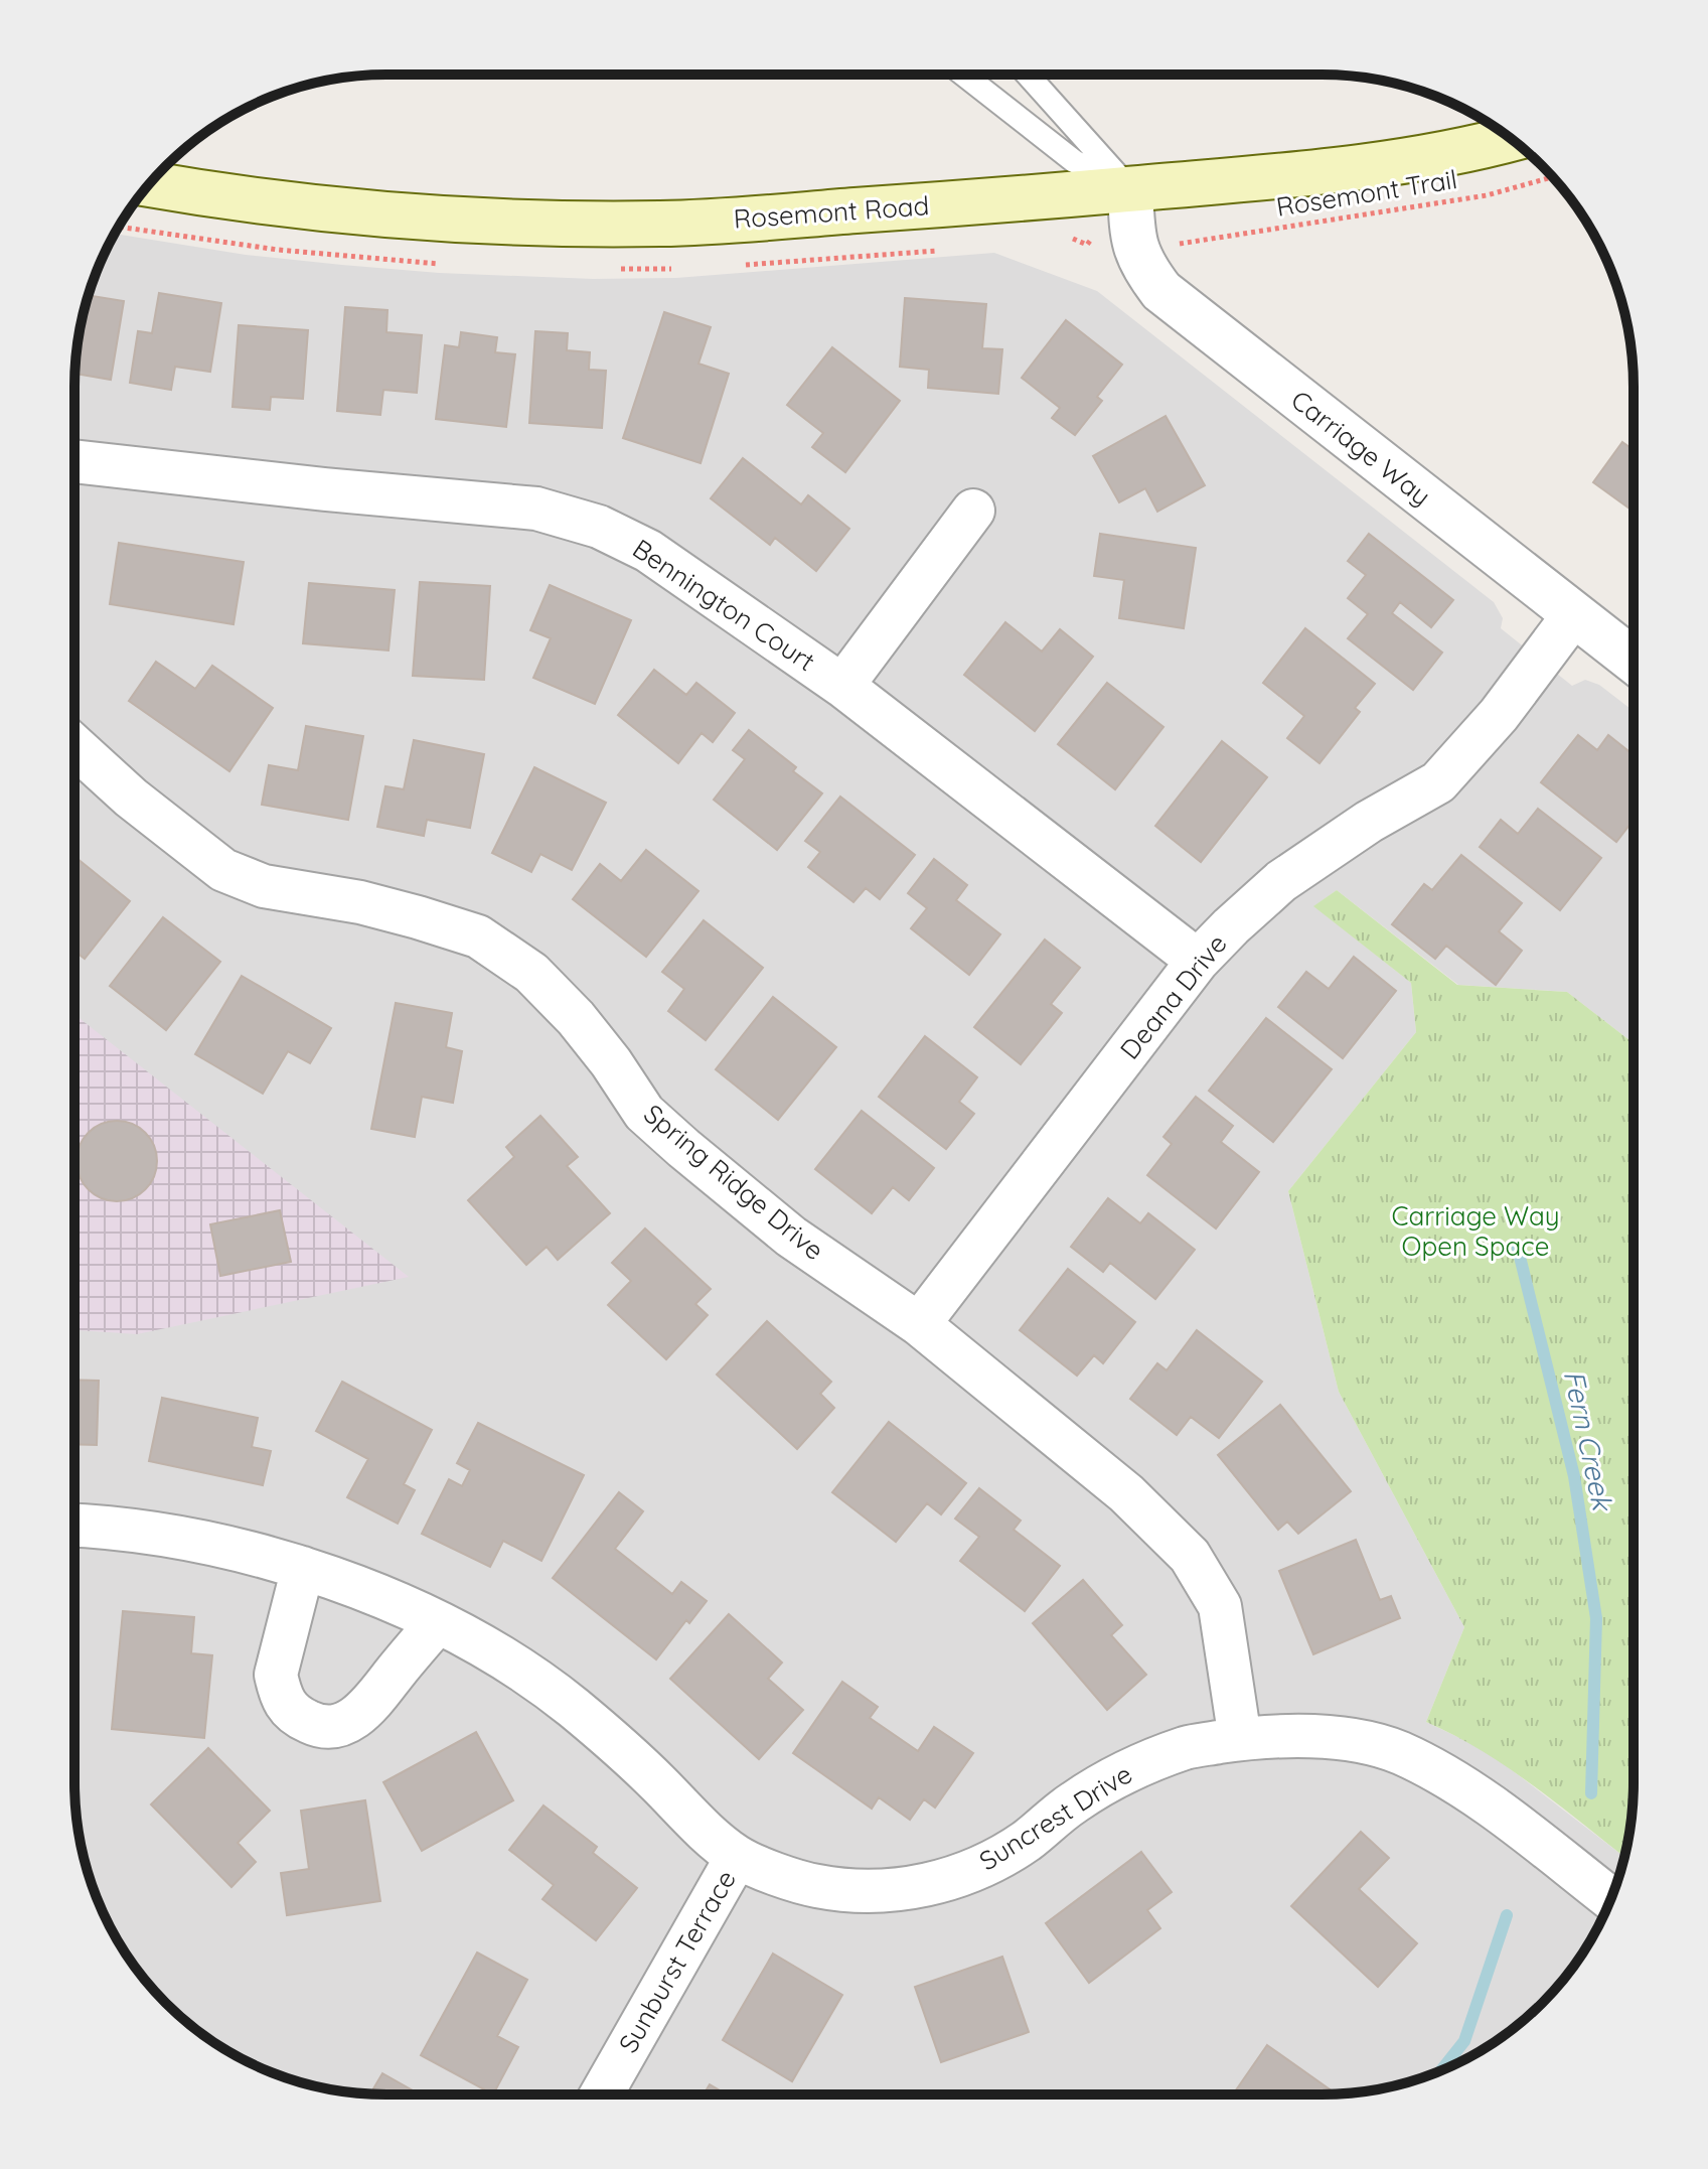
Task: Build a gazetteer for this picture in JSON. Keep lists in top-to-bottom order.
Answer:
{
  "streets": {
    "main road": ["Rosemont Road"],
    "street": [
      "Carriage Way",
      "Bennington Court",
      "Deana Drive",
      "Spring Ridge Drive",
      "Suncrest Drive",
      "Sunburst Terrace"
    ],
    "path": ["Rosemont Trail"]
  },
  "crossings": [
    ["Rosemont Road", "Carriage Way"],
    ["Carriage Way", "Deana Drive"],
    ["Bennington Court", "Deana Drive"],
    ["Deana Drive", "Spring Ridge Drive"],
    ["Spring Ridge Drive", "Suncrest Drive"],
    ["Suncrest Drive", "Sunburst Terrace"]
  ],
  "water": ["Fern Creek"],
  "parks": ["Carriage Way Open Space"]
}
